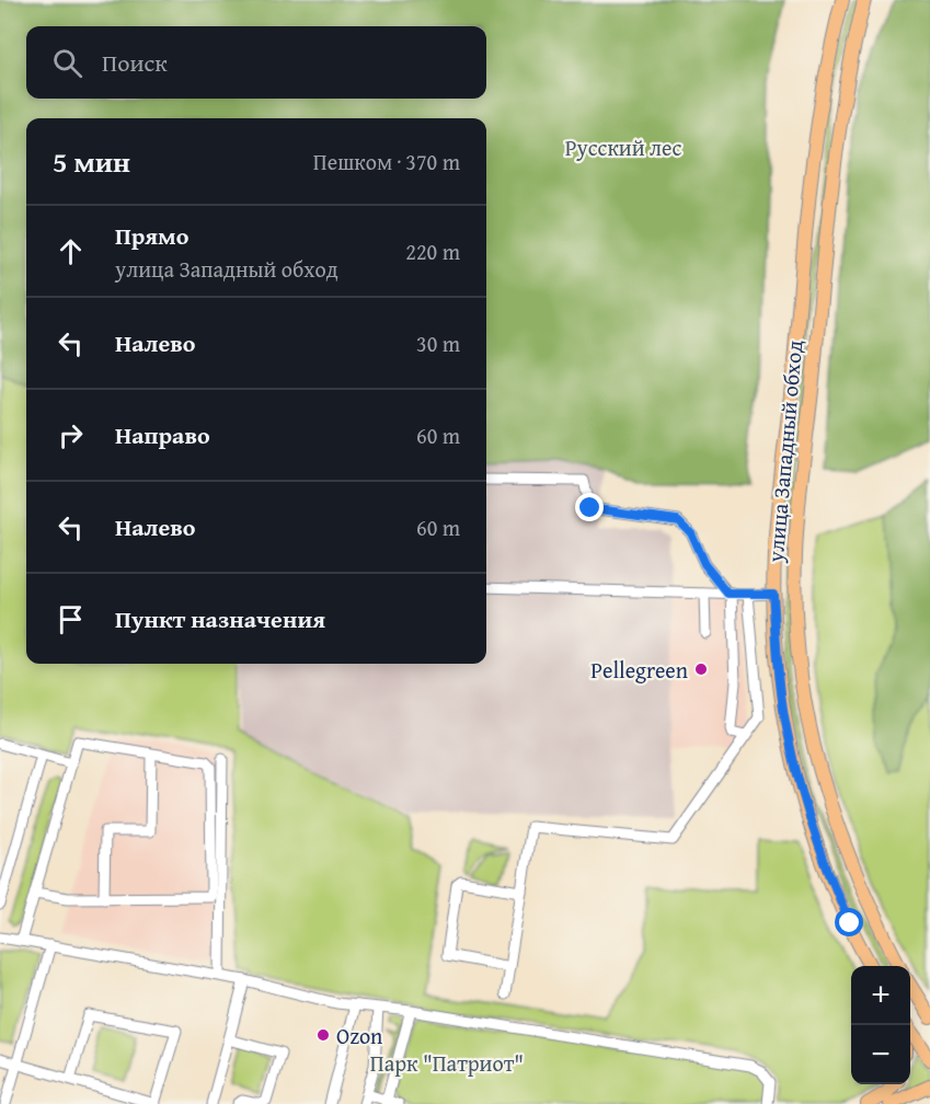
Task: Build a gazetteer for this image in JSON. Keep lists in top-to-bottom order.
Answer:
{
  "streets": {
    "main road": ["улица Западный обход"]
  },
  "parks": ["Русский лес", "Парк \"Патриот\""],
  "places": ["Pellegreen", "Ozon"],
  "page": {
    "search": "Поиск",
    "heading": ["5 мин", "Пешком · 370 m"],
    "list": [
      ["Прямо", "улица Западный обход", "220 m"],
      ["Налево", "30 m"],
      ["Направо", "60 m"],
      ["Налево", "60 m"],
      "Пункт назначения"
    ],
    "map_buttons": ["+", "−"]
  }
}
